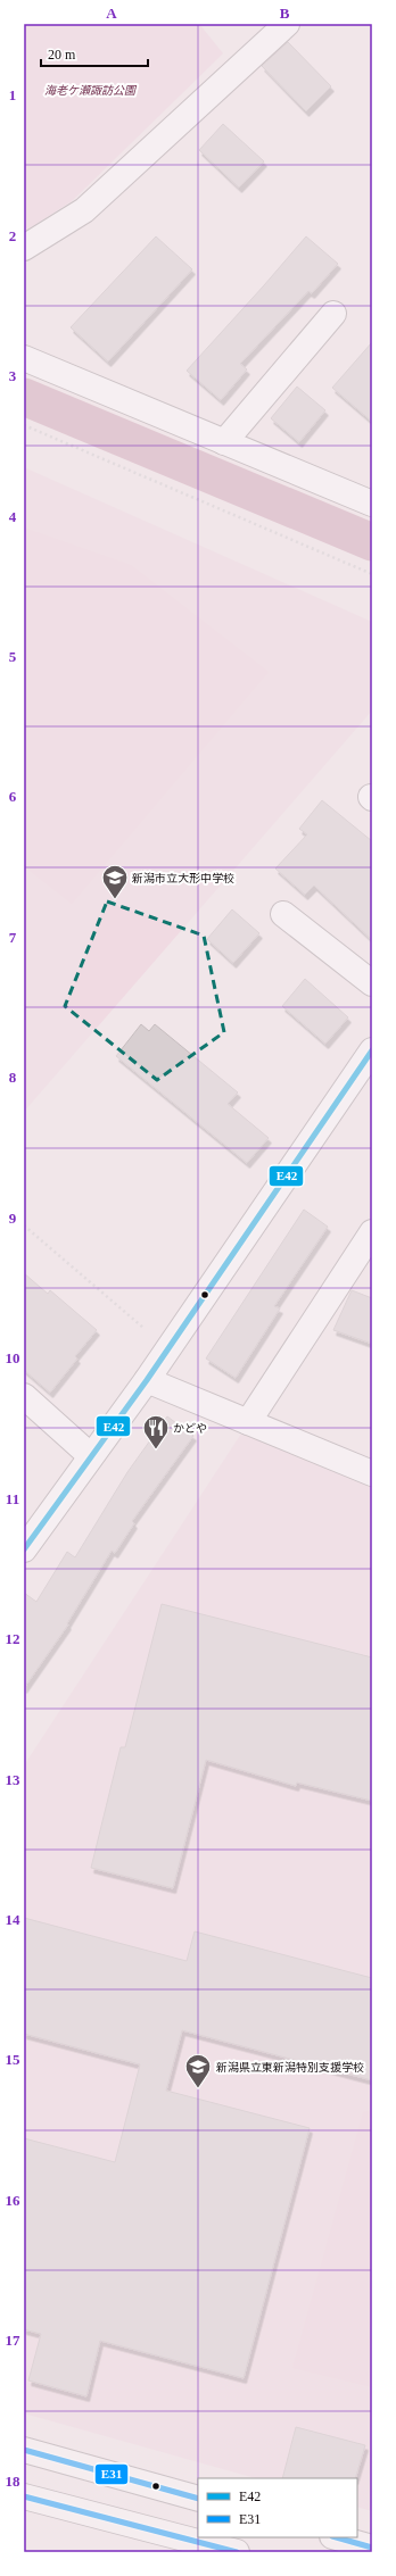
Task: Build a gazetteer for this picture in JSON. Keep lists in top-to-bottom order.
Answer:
{
  "parks": ["海老ケ瀬諏訪公園"],
  "places": {
    "school or university": ["新潟市立大形中学校", "新潟県立東新潟特別支援学校"],
    "restaurant": ["かどや"]
  },
  "lines": ["transit line E42", "transit line E31"],
  "legend": ["E42", "E31"],
  "scale_bar": "20 m",
  "grid": {
    "columns": ["A", "B"],
    "rows": [
      "1",
      "2",
      "3",
      "4",
      "5",
      "6",
      "7",
      "8",
      "9",
      "10",
      "11",
      "12",
      "13",
      "14",
      "15",
      "16",
      "17",
      "18"
    ]
  }
}
